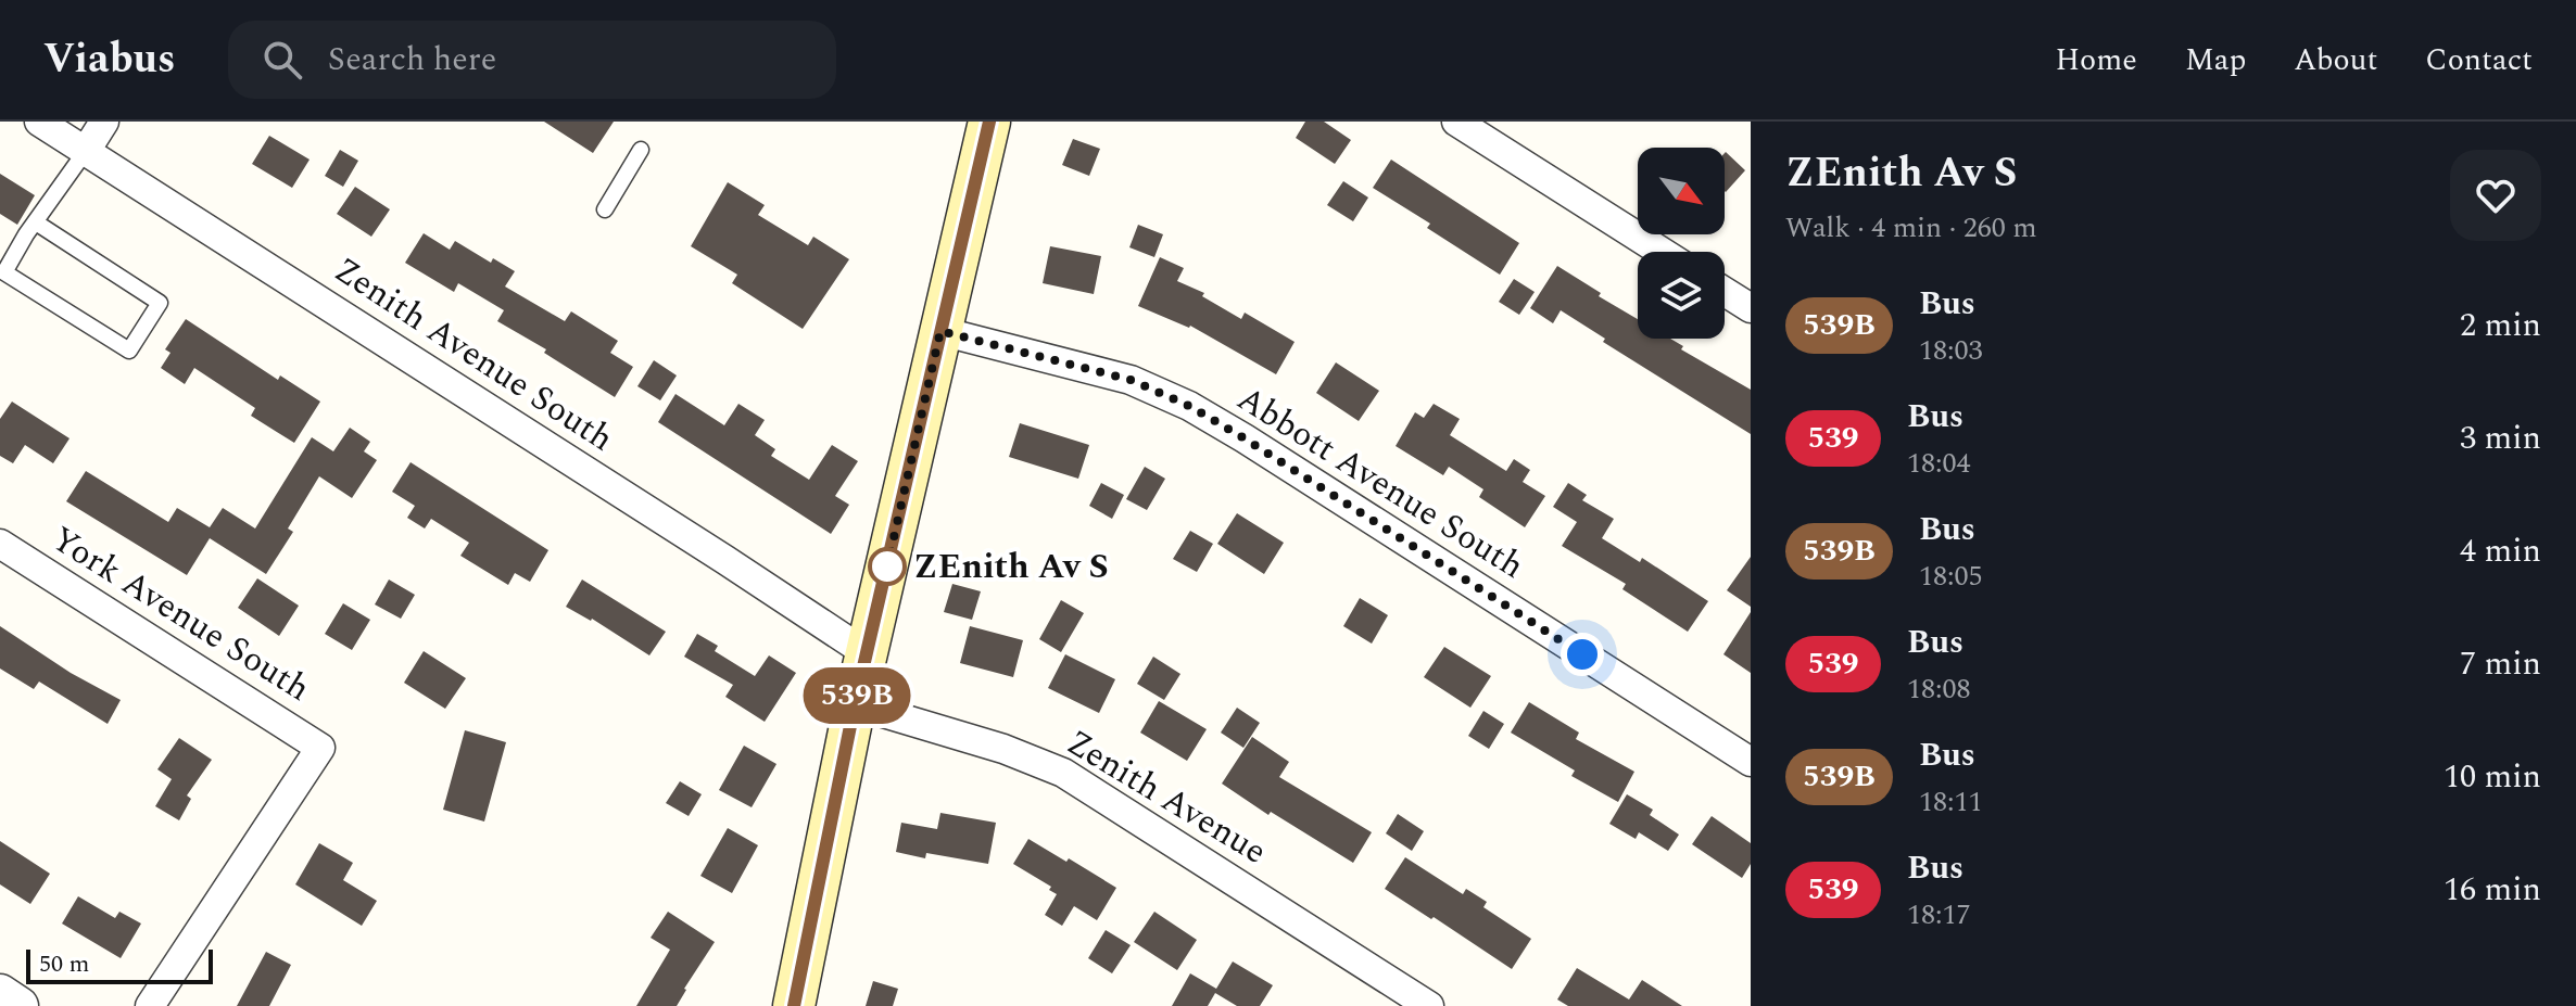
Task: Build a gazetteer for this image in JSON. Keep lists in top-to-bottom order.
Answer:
{
  "streets": {
    "street": [
      "Zenith Avenue South",
      "Abbott Avenue South",
      "York Avenue South",
      "Zenith Avenue"
    ]
  },
  "places": ["ZEnith Av S"],
  "lines": ["bus line 539B"],
  "scale_bar": "50 m",
  "north": "bottom right",
  "page": {
    "header": "Viabus",
    "search": "Search here",
    "nav": [
      "Home",
      "Map",
      "About",
      "Contact"
    ],
    "on_map": "539B",
    "heading": ["ZEnith Av S", "Walk · 4 min · 260 m"],
    "list": [
      {
        "mark": "539B",
        "name": "Bus",
        "note": "18:03",
        "value": "2 min"
      },
      {
        "mark": "539",
        "name": "Bus",
        "note": "18:04",
        "value": "3 min"
      },
      {
        "mark": "539B",
        "name": "Bus",
        "note": "18:05",
        "value": "4 min"
      },
      {
        "mark": "539",
        "name": "Bus",
        "note": "18:08",
        "value": "7 min"
      },
      {
        "mark": "539B",
        "name": "Bus",
        "note": "18:11",
        "value": "10 min"
      },
      {
        "mark": "539",
        "name": "Bus",
        "note": "18:17",
        "value": "16 min"
      }
    ],
    "scale": "50 m"
  }
}
